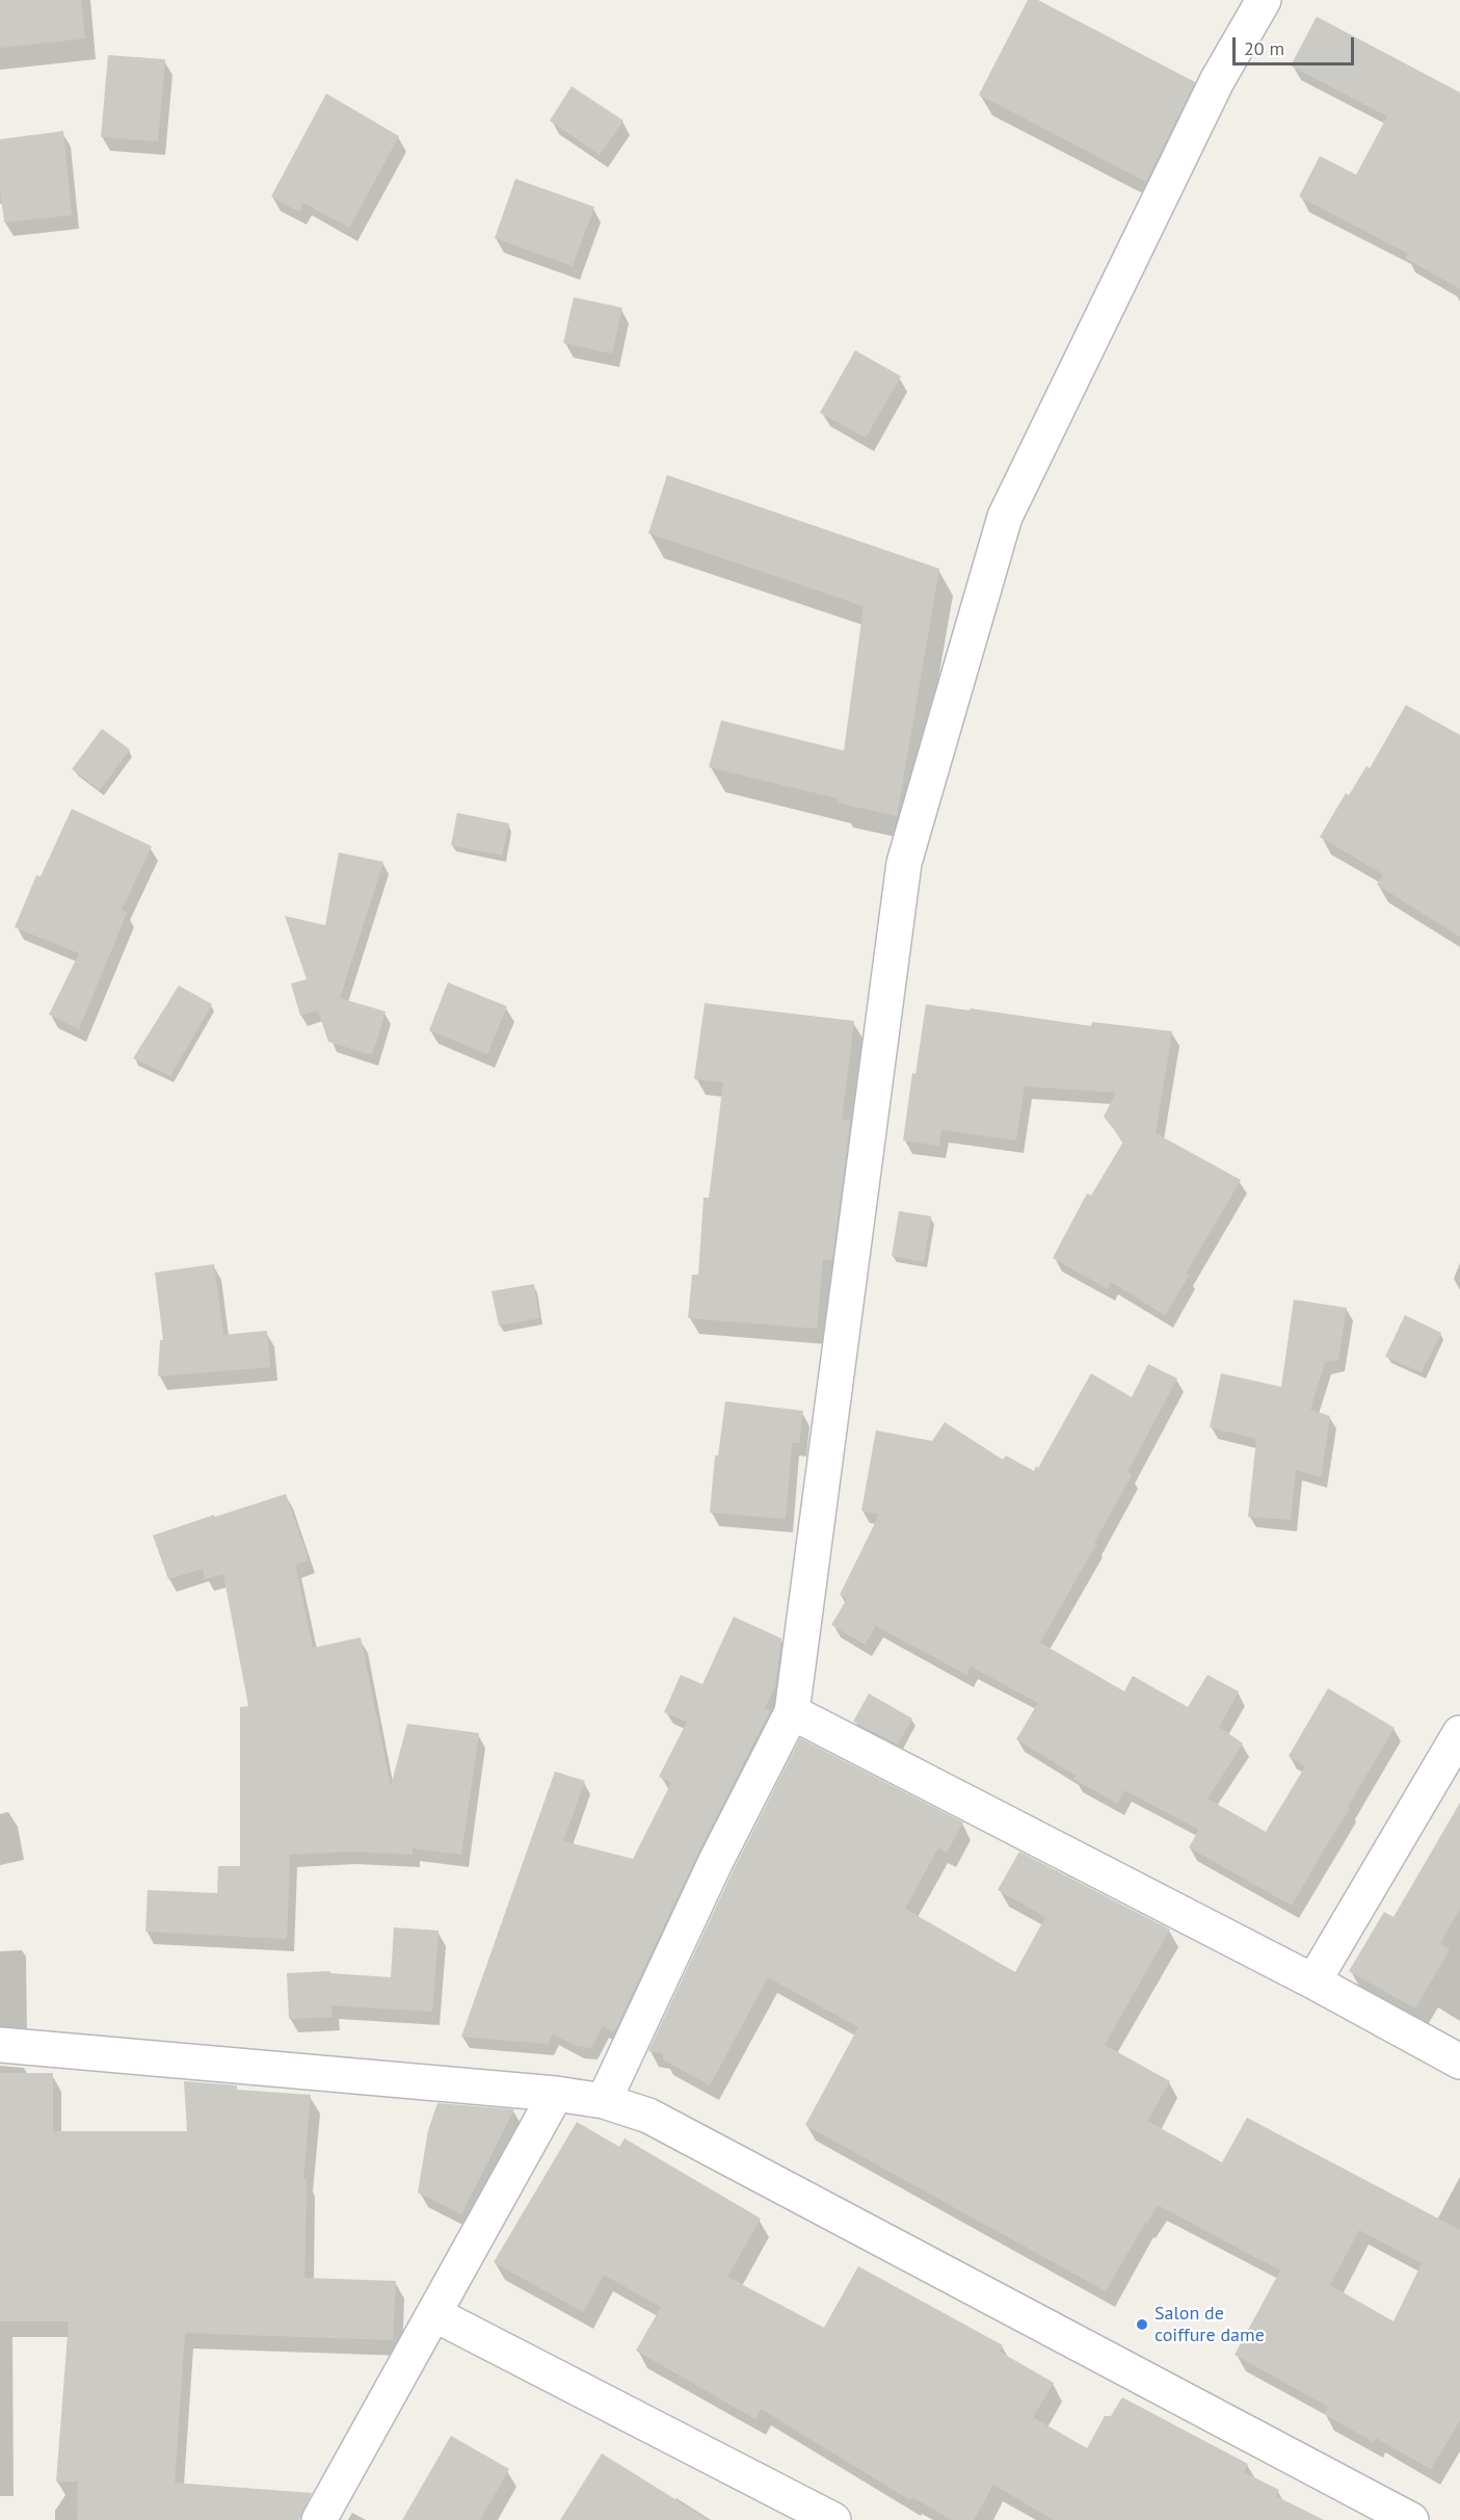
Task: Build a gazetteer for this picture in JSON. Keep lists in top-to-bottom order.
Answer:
{
  "places": ["Salon de coiffure dame"],
  "scale_bar": "20 m"
}
